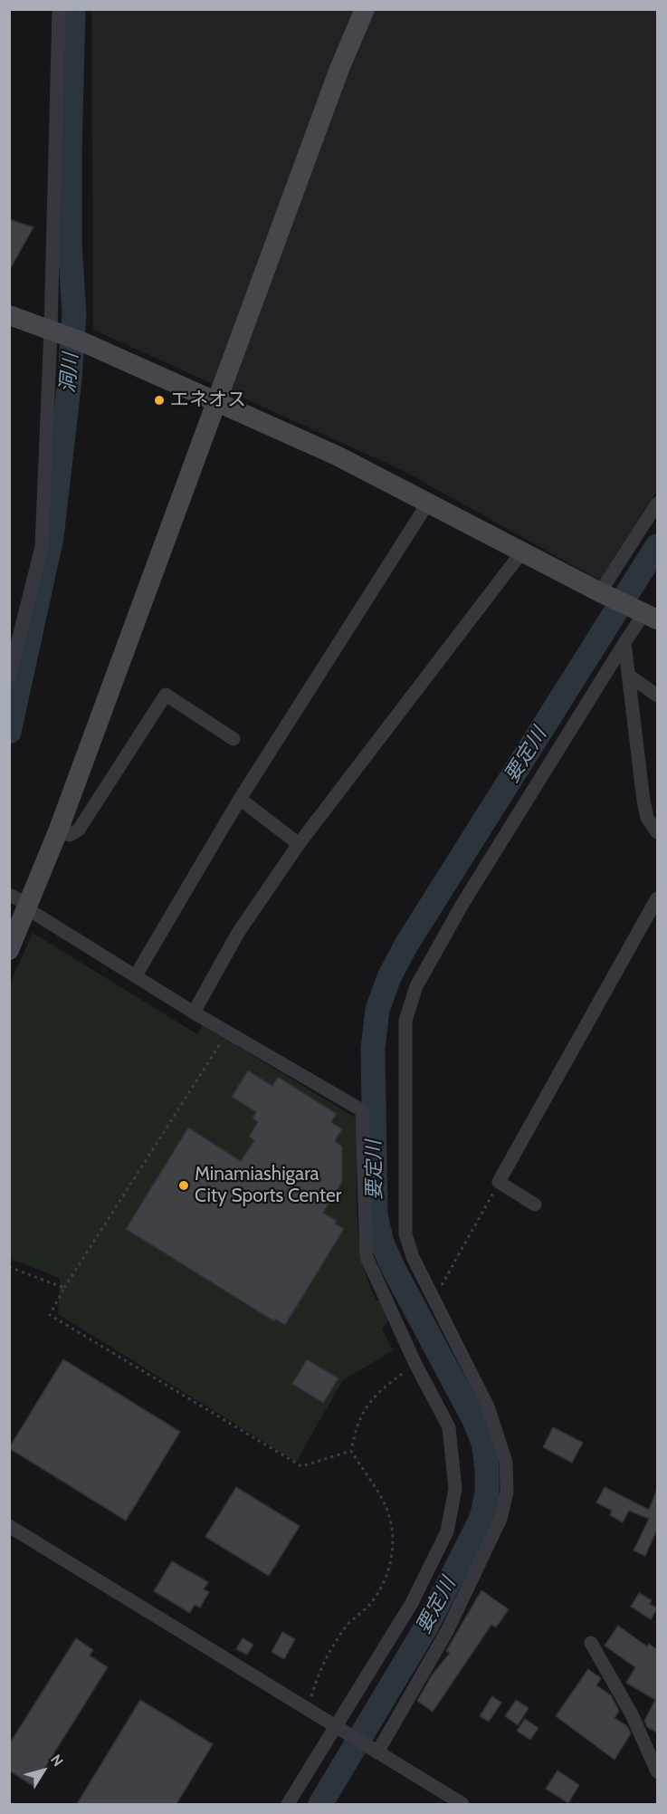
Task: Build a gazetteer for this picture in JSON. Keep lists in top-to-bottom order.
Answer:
{
  "water": ["洞川", "要定川"],
  "places": ["エネオス", "Minamiashigara City Sports Center"],
  "north": "top right"
}
